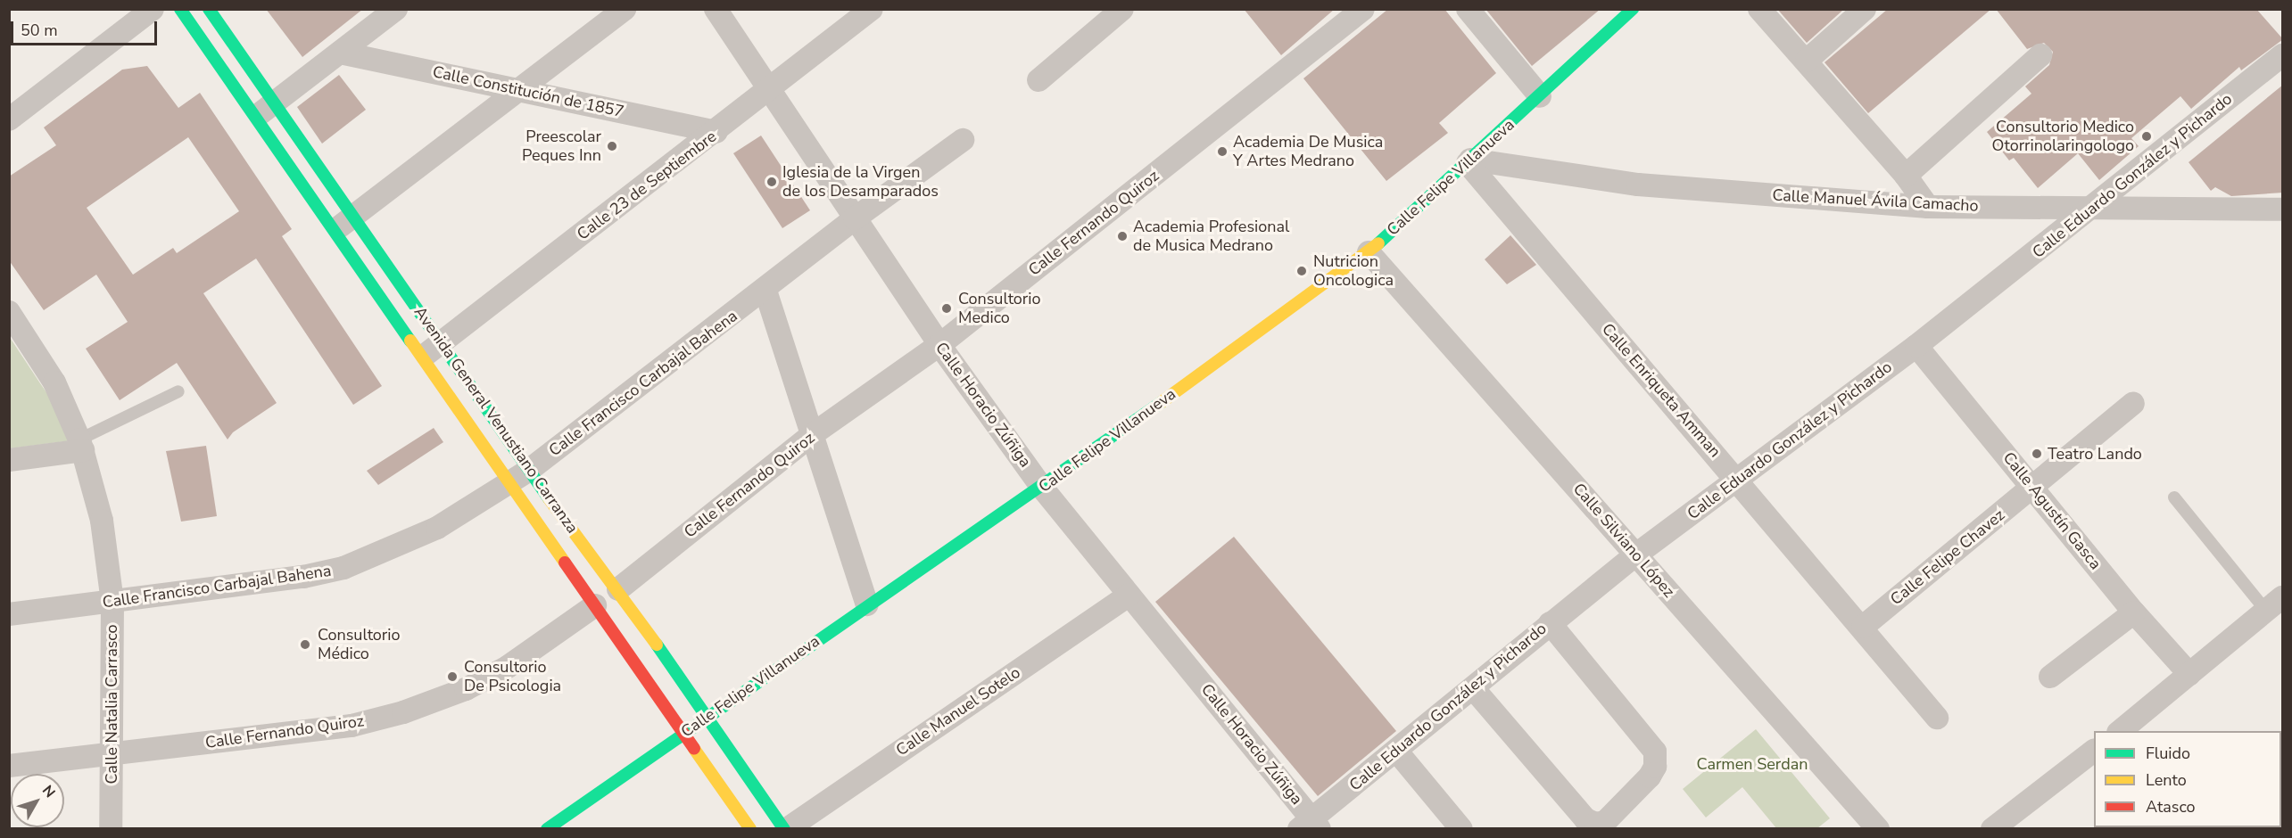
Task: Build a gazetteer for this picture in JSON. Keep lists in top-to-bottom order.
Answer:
{
  "streets": {
    "main road": ["Calle Felipe Villanueva", "Avenida General Venustiano Carranza"],
    "street": [
      "Calle Constitución de 1857",
      "Calle Eduardo González y Pichardo",
      "Calle 23 de Septiembre",
      "Calle Manuel Ávila Camacho",
      "Calle Fernando Quiroz",
      "Calle Francisco Carbajal Bahena",
      "Calle Enriqueta Amman",
      "Calle Horacio Zúñiga",
      "Calle Agustín Gasca",
      "Calle Silviano López",
      "Calle Felipe Chavez",
      "Calle Natalia Carrasco",
      "Calle Manuel Sotelo"
    ]
  },
  "crossings": [
    ["Calle Constitución de 1857", "Calle 23 de Septiembre"],
    ["Calle Eduardo González y Pichardo", "Calle Manuel Ávila Camacho"],
    ["Calle Eduardo González y Pichardo", "Calle Enriqueta Amman"],
    ["Calle Eduardo González y Pichardo", "Calle Horacio Zúñiga"],
    ["Calle Eduardo González y Pichardo", "Calle Agustín Gasca"],
    ["Calle Eduardo González y Pichardo", "Calle Silviano López"],
    ["Calle Felipe Villanueva", "Calle Manuel Ávila Camacho"],
    ["Calle Felipe Villanueva", "Calle Enriqueta Amman"],
    ["Calle Felipe Villanueva", "Calle Horacio Zúñiga"],
    ["Calle Felipe Villanueva", "Avenida General Venustiano Carranza"],
    ["Calle Felipe Villanueva", "Calle Silviano López"],
    ["Calle 23 de Septiembre", "Calle Horacio Zúñiga"],
    ["Calle 23 de Septiembre", "Avenida General Venustiano Carranza"],
    ["Calle Manuel Ávila Camacho", "Calle Enriqueta Amman"],
    ["Calle Fernando Quiroz", "Calle Horacio Zúñiga"],
    ["Calle Fernando Quiroz", "Avenida General Venustiano Carranza"],
    ["Calle Fernando Quiroz", "Calle Natalia Carrasco"],
    ["Calle Francisco Carbajal Bahena", "Calle Horacio Zúñiga"],
    ["Calle Francisco Carbajal Bahena", "Avenida General Venustiano Carranza"],
    ["Calle Francisco Carbajal Bahena", "Calle Natalia Carrasco"],
    ["Calle Enriqueta Amman", "Calle Felipe Chavez"],
    ["Calle Horacio Zúñiga", "Calle Manuel Sotelo"],
    ["Avenida General Venustiano Carranza", "Calle Manuel Sotelo"],
    ["Calle Agustín Gasca", "Calle Felipe Chavez"]
  ],
  "parks": ["Carmen Serdan"],
  "places": [
    "Consultorio Medico Otorrinolaringologo",
    "Preescolar Peques Inn",
    "Academia De Musica Y Artes Medrano",
    "Iglesia de la Virgen de los Desamparados",
    "Academia Profesional de Musica Medrano",
    "Nutricion Oncologica",
    "Consultorio Medico",
    "Teatro Lando",
    "Consultorio Médico",
    "Consultorio De Psicologia"
  ],
  "legend": ["Fluido", "Lento", "Atasco"],
  "scale_bar": "50 m",
  "north": "top right"
}
